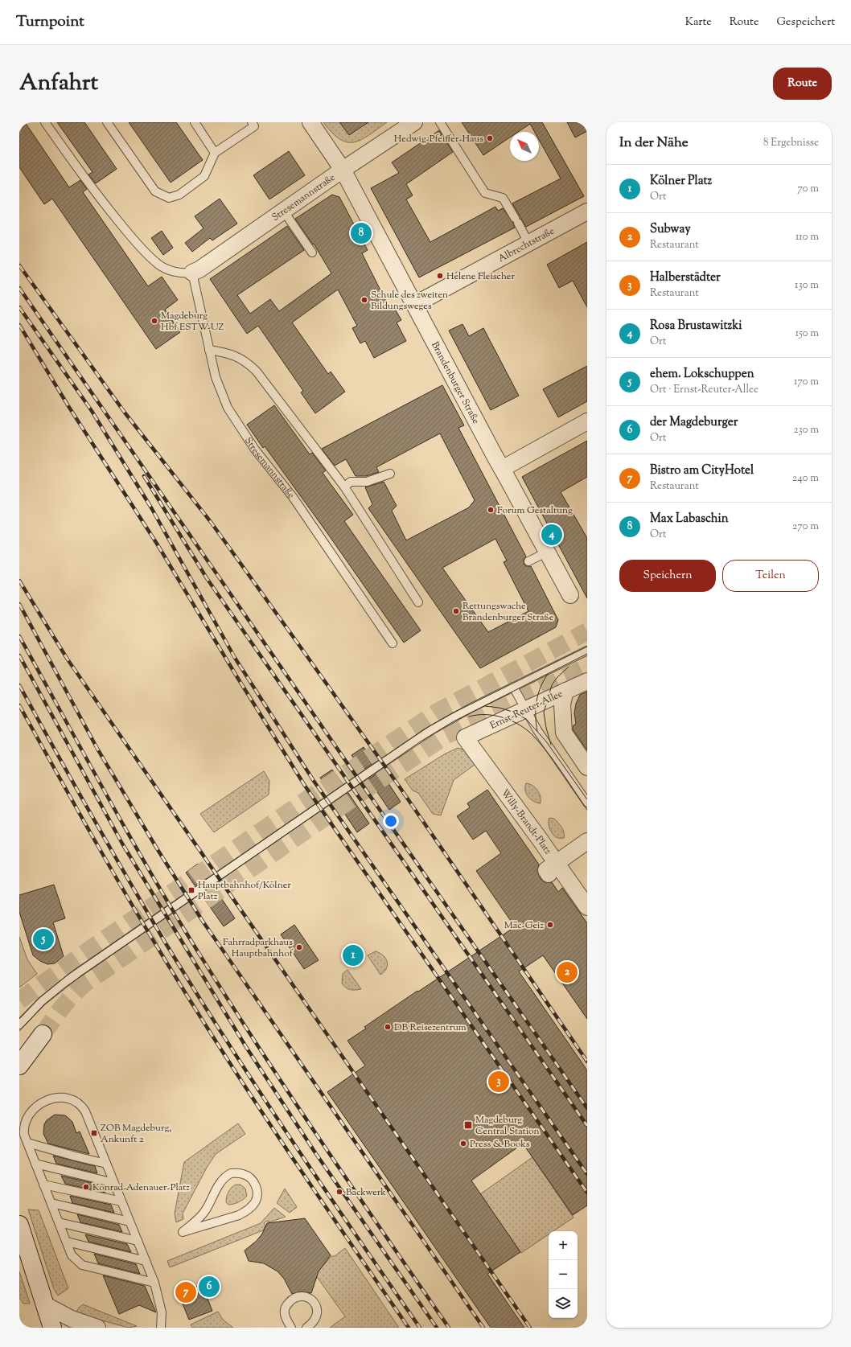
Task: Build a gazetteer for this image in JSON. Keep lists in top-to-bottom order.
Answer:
{
  "streets": {
    "street": [
      "Stresemannstraße",
      "Albrechtstraße",
      "Brandenburger Straße",
      "Ernst-Reuter-Allee",
      "Willy-Brandt-Platz"
    ]
  },
  "crossings": [
    ["Stresemannstraße", "Brandenburger Straße"],
    ["Albrechtstraße", "Brandenburger Straße"],
    ["Ernst-Reuter-Allee", "Willy-Brandt-Platz"]
  ],
  "places": {
    "other": [
      "Hedwig-Pfeiffer-Haus",
      "Helene Fleischer",
      "Schule des zweiten Bildungsweges",
      "Magdeburg Hbf ESTW-UZ",
      "Forum Gestaltung",
      "Rettungswache Brandenburger Straße",
      "Mäc-Geiz",
      "Fahrradparkhaus Hauptbahnhof",
      "DB Reisezentrum",
      "Press & Books",
      "Konrad-Adenauer-Platz",
      "Backwerk"
    ],
    "transit": ["Hauptbahnhof/Kölner Platz", "Magdeburg Central Station", "ZOB Magdeburg, Ankunft 2"]
  },
  "north": "top left",
  "page": {
    "header": "Turnpoint",
    "nav": ["Karte", "Route", "Gespeichert"],
    "title": "Anfahrt",
    "buttons": [
      "Route",
      ["Speichern", "Teilen"]
    ],
    "heading": ["In der Nähe", "8 Ergebnisse"],
    "list": [
      {
        "mark": "1",
        "name": "Kölner Platz",
        "note": "Ort",
        "value": "70 m"
      },
      {
        "mark": "2",
        "name": "Subway",
        "note": "Restaurant",
        "value": "110 m"
      },
      {
        "mark": "3",
        "name": "Halberstädter",
        "note": "Restaurant",
        "value": "130 m"
      },
      {
        "mark": "4",
        "name": "Rosa Brustawitzki",
        "note": "Ort",
        "value": "150 m"
      },
      {
        "mark": "5",
        "name": "ehem. Lokschuppen",
        "note": "Ort · Ernst-Reuter-Allee",
        "value": "170 m"
      },
      {
        "mark": "6",
        "name": "der Magdeburger",
        "note": "Ort",
        "value": "230 m"
      },
      {
        "mark": "7",
        "name": "Bistro am CityHotel",
        "note": "Restaurant",
        "value": "240 m"
      },
      {
        "mark": "8",
        "name": "Max Labaschin",
        "note": "Ort",
        "value": "270 m"
      }
    ],
    "pins": [
      "8",
      "4",
      "5",
      "1",
      "2",
      "3",
      "6",
      "7"
    ],
    "map_buttons": ["+", "−"]
  }
}
